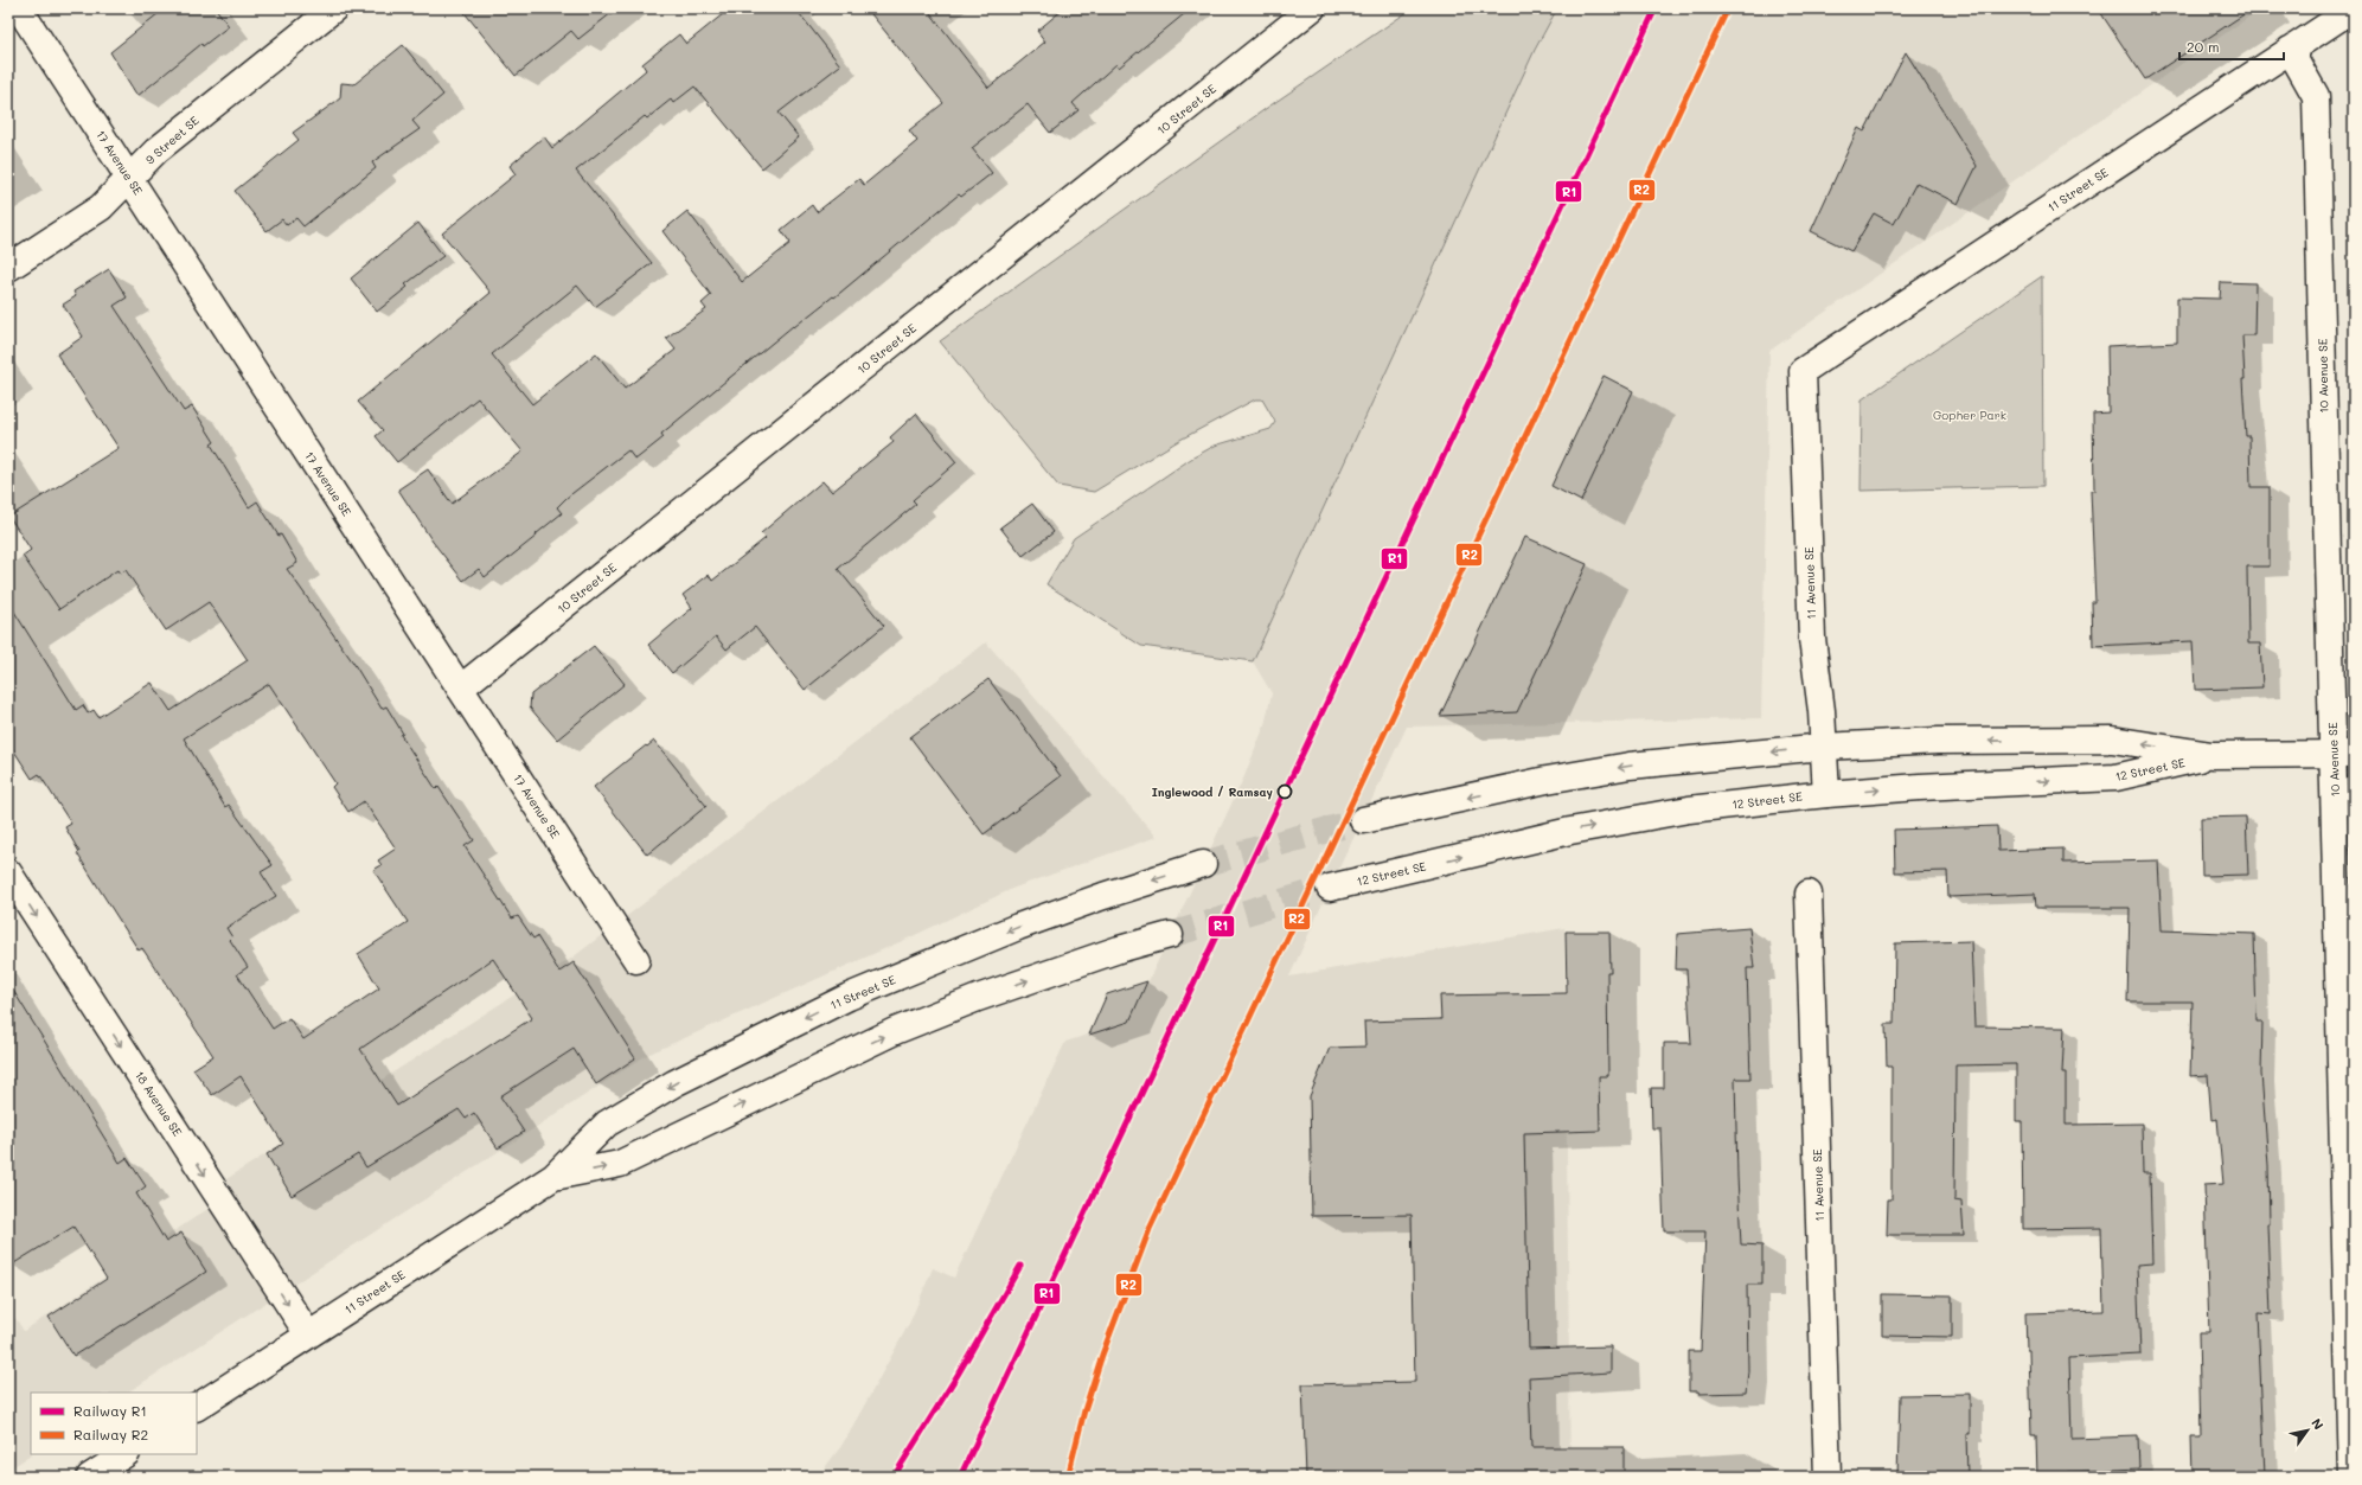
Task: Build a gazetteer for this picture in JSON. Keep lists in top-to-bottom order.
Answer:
{
  "streets": {
    "street": [
      "10 Street SE",
      "9 Street SE",
      "17 Avenue SE",
      "11 Street SE",
      "10 Avenue SE",
      "11 Avenue SE",
      "12 Street SE",
      "18 Avenue SE"
    ]
  },
  "crossings": [
    ["10 Street SE", "17 Avenue SE"],
    ["9 Street SE", "17 Avenue SE"],
    ["11 Street SE", "10 Avenue SE"],
    ["11 Street SE", "11 Avenue SE"],
    ["11 Street SE", "18 Avenue SE"],
    ["10 Avenue SE", "12 Street SE"],
    ["11 Avenue SE", "12 Street SE"]
  ],
  "one_way": ["18 Avenue SE"],
  "parks": ["Gopher Park"],
  "places": ["Inglewood / Ramsay"],
  "lines": ["rail line R1", "rail line R2"],
  "legend": ["Railway R1", "Railway R2"],
  "scale_bar": "20 m",
  "north": "top right"
}
